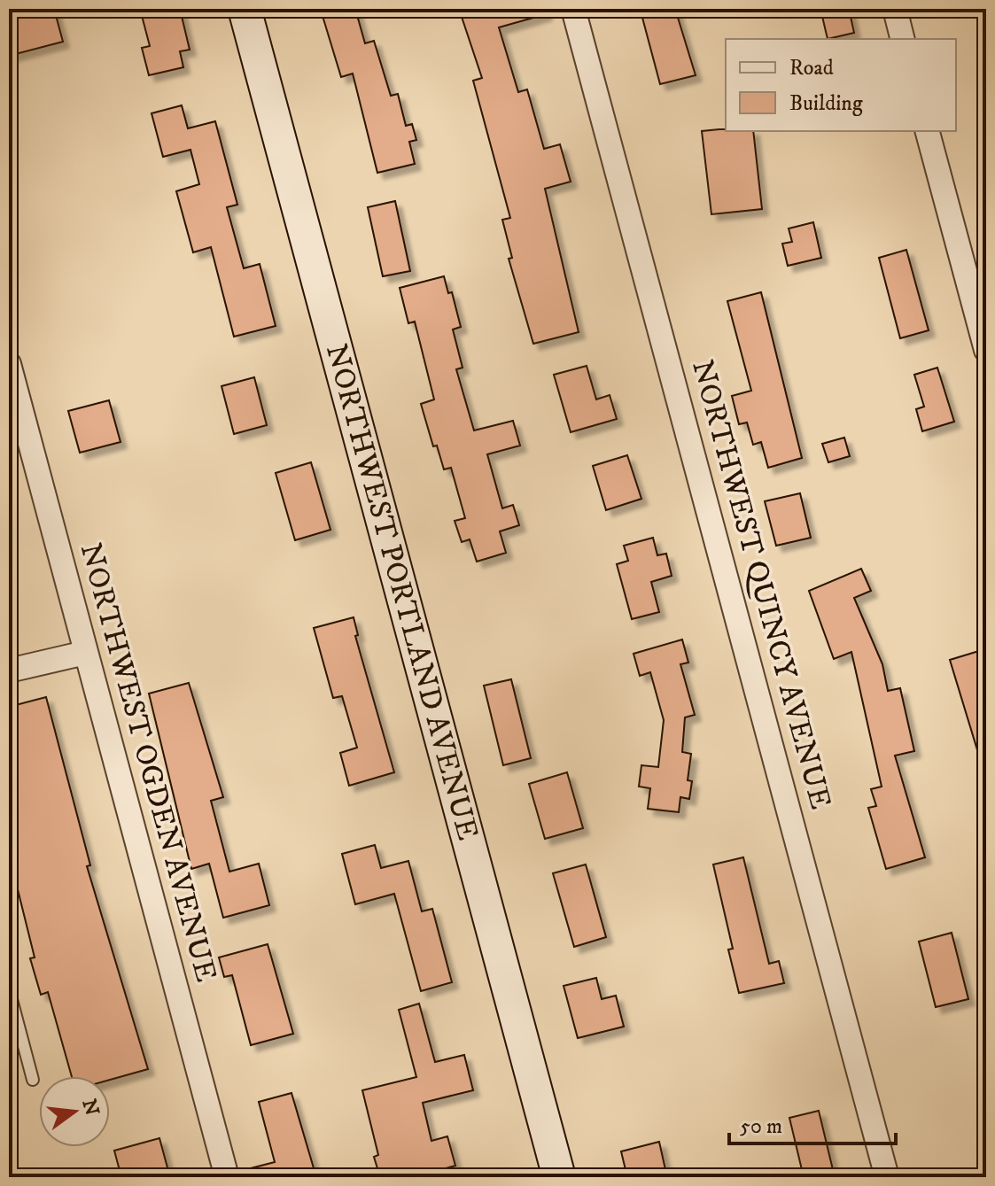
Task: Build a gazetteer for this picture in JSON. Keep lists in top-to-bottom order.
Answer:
{
  "streets": {
    "street": ["NORTHWEST QUINCY AVENUE", "NORTHWEST PORTLAND AVENUE", "NORTHWEST OGDEN AVENUE"]
  },
  "legend": ["Road", "Building"],
  "scale_bar": "50 m",
  "north": "right"
}
